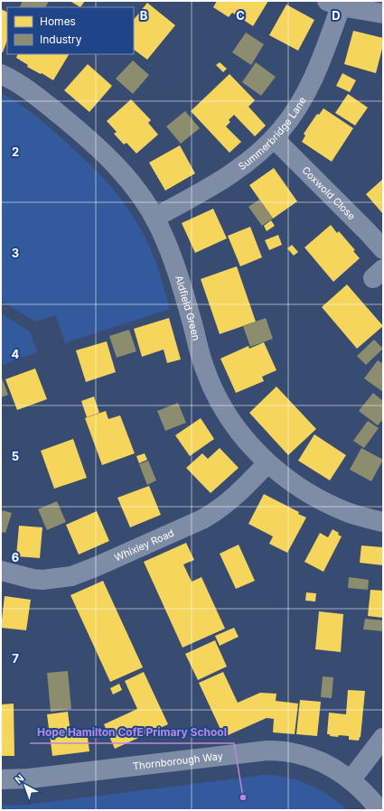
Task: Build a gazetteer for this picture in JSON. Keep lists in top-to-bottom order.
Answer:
{
  "streets": {
    "street": [
      "Summerbridge Lane",
      "Coxwold Close",
      "Aldfield Green",
      "Whixley Road",
      "Thornborough Way"
    ]
  },
  "crossings": [
    ["Summerbridge Lane", "Coxwold Close"],
    ["Summerbridge Lane", "Aldfield Green"],
    ["Aldfield Green", "Whixley Road"]
  ],
  "places": ["Hope Hamilton CofE Primary School"],
  "legend": ["Homes", "Industry"],
  "north": "top left",
  "grid": {
    "columns": ["B", "C", "D"],
    "rows": [
      "2",
      "3",
      "4",
      "5",
      "6",
      "7"
    ]
  }
}
